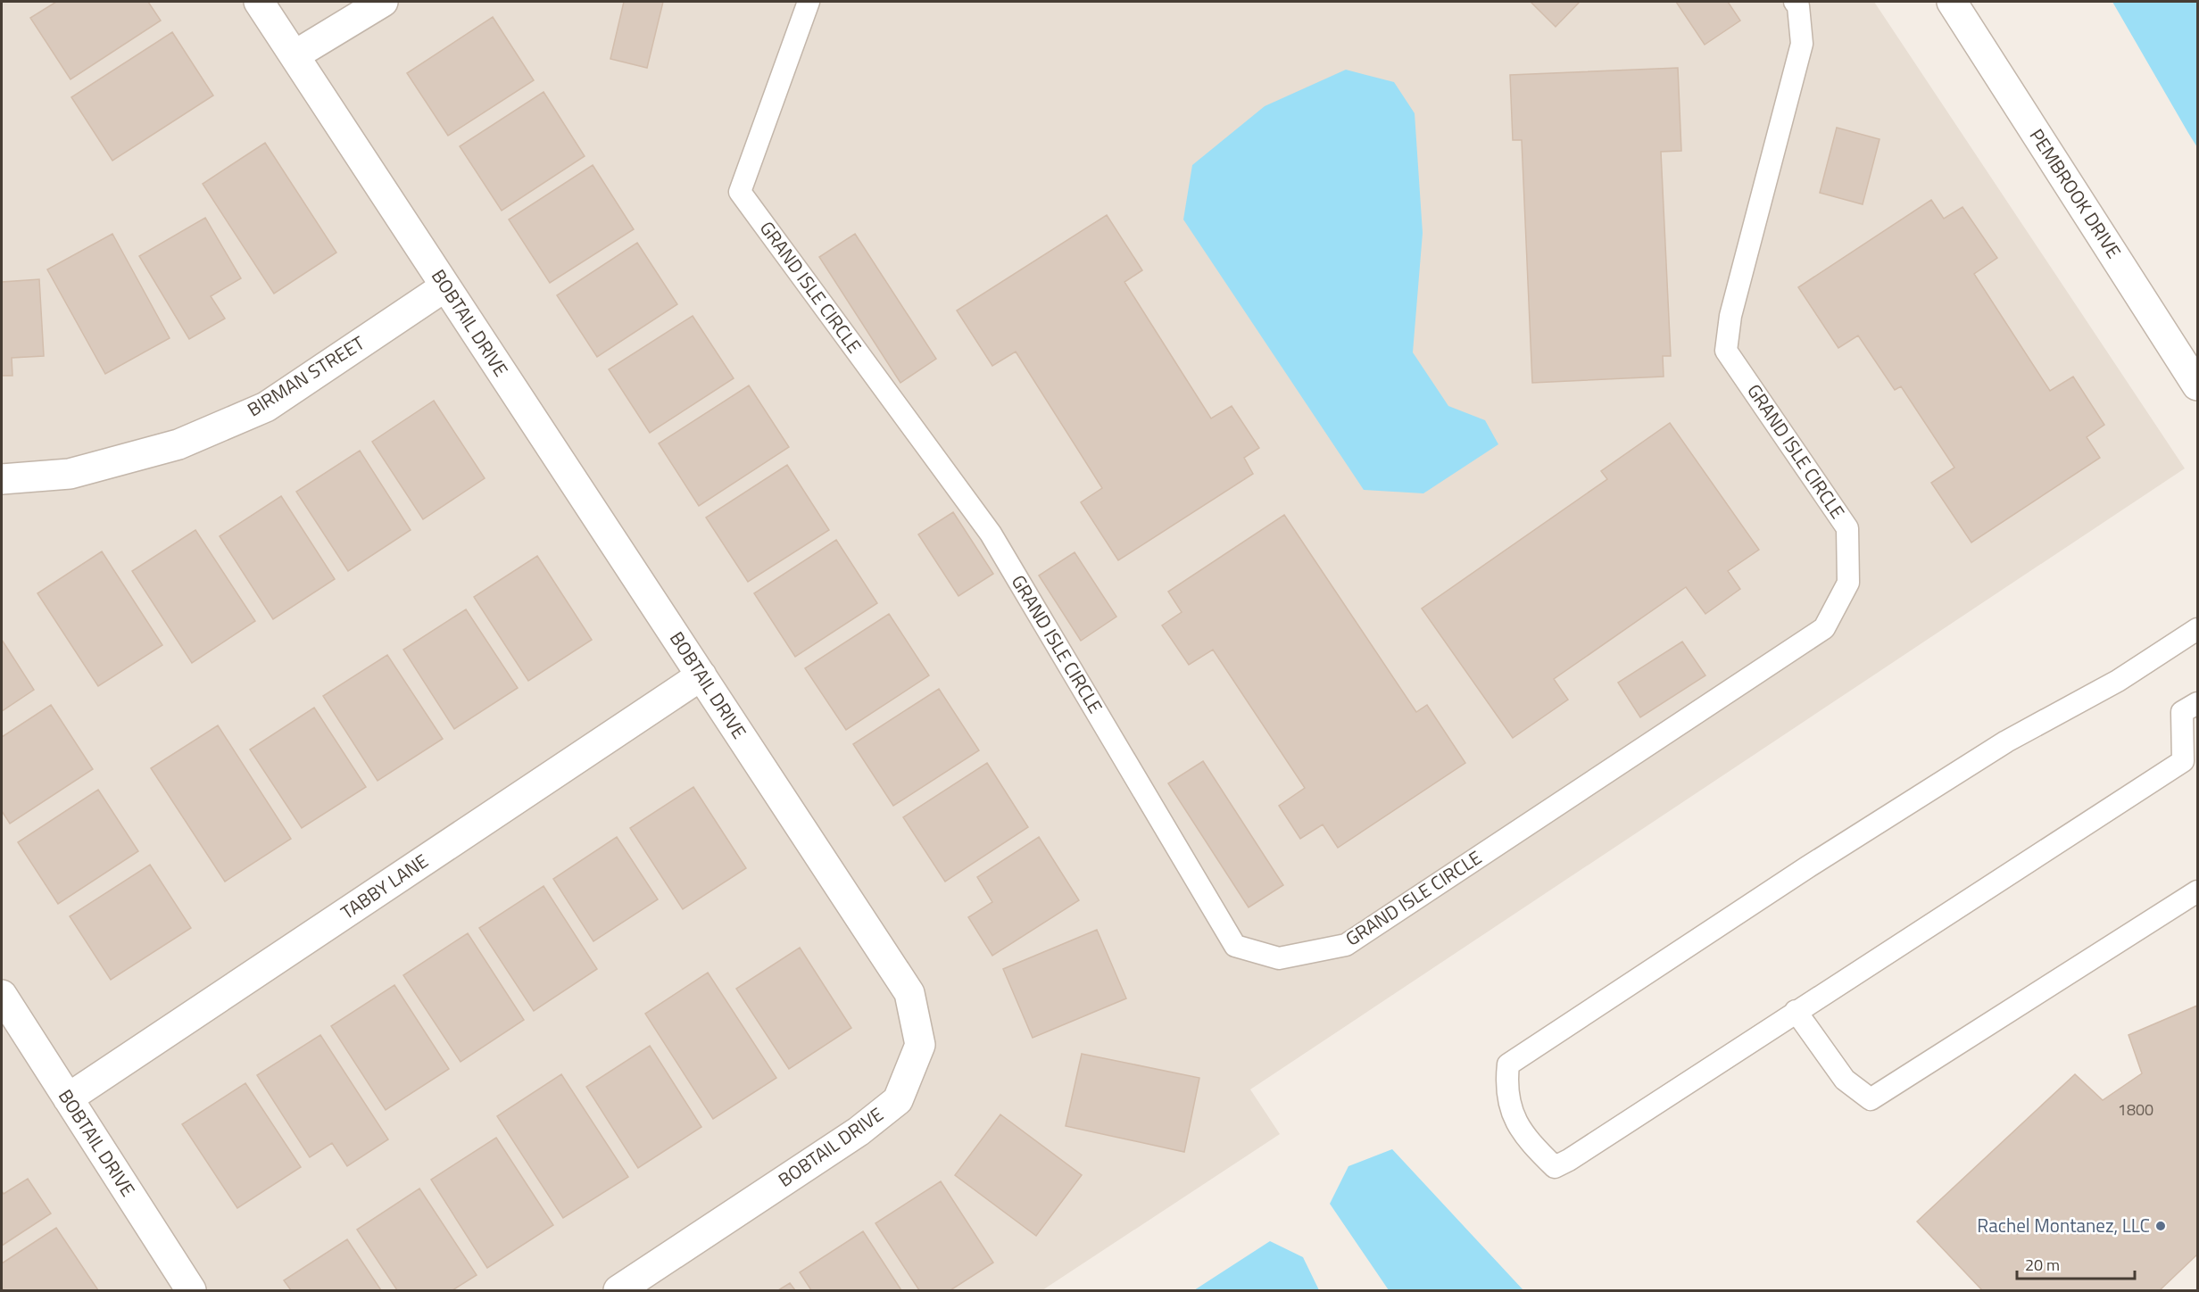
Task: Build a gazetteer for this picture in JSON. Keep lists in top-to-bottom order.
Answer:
{
  "streets": {
    "street": [
      "PEMBROOK DRIVE",
      "BOBTAIL DRIVE",
      "BIRMAN STREET",
      "TABBY LANE"
    ],
    "lane": ["GRAND ISLE CIRCLE"]
  },
  "crossings": [
    ["BOBTAIL DRIVE", "BIRMAN STREET"],
    ["BOBTAIL DRIVE", "TABBY LANE"]
  ],
  "places": ["Rachel Montanez, LLC"],
  "house_numbers": ["1800"],
  "scale_bar": "20 m"
}
